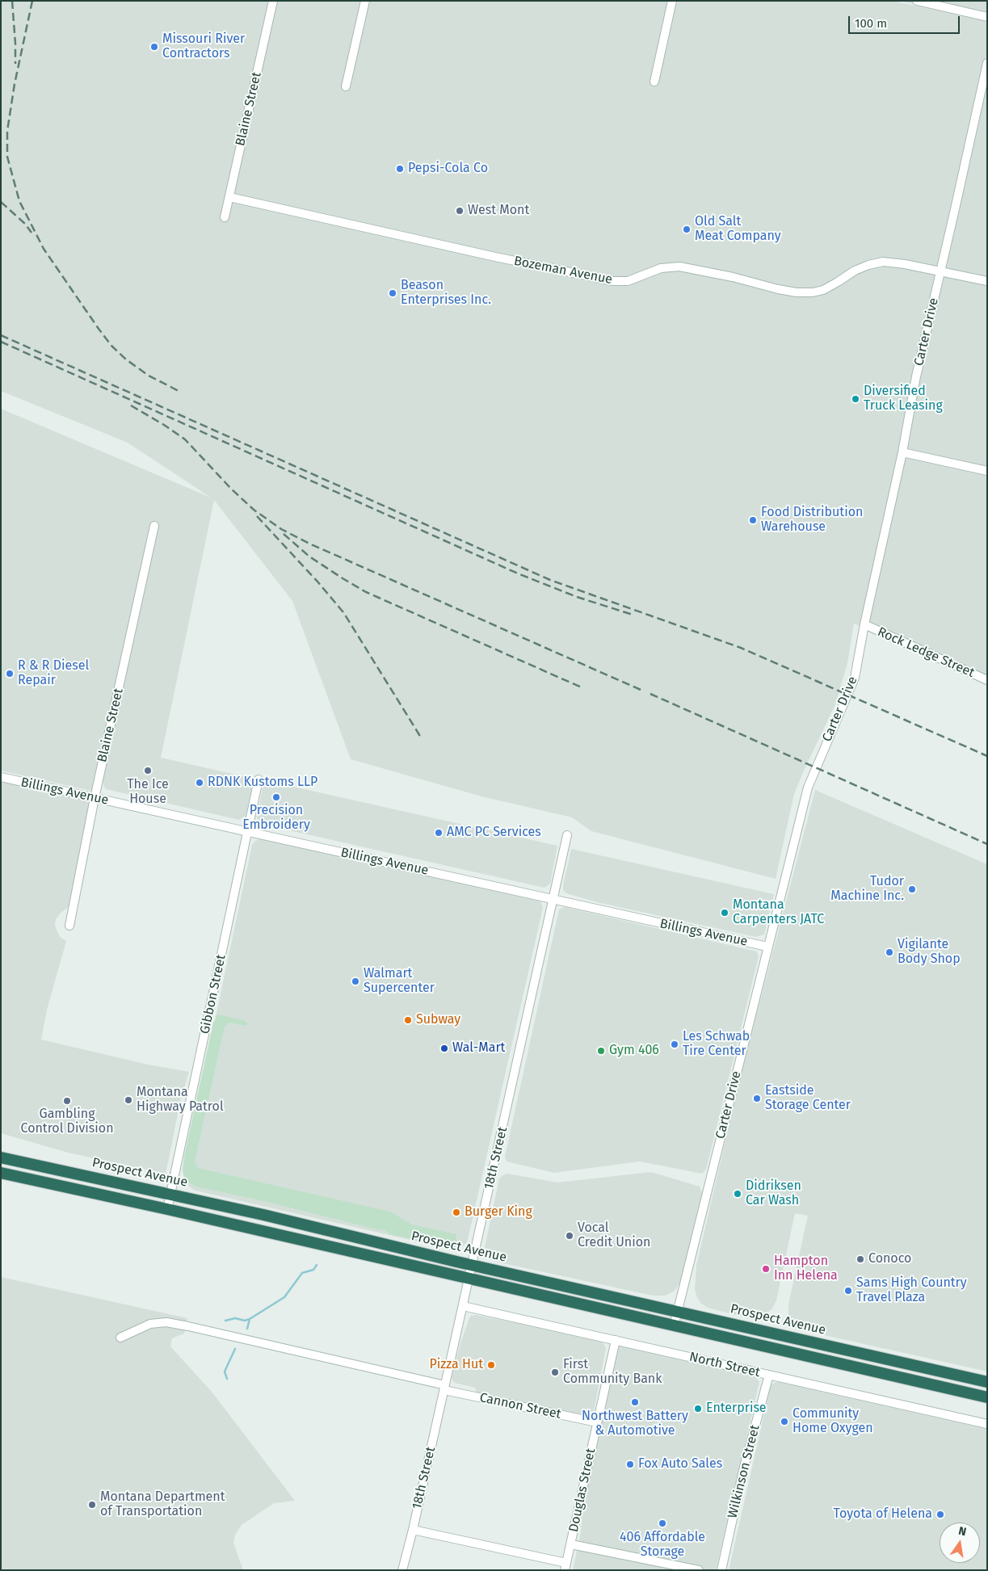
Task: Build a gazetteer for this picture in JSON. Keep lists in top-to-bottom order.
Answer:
{
  "streets": {
    "highway": ["Prospect Avenue"],
    "street": [
      "Blaine Street",
      "Bozeman Avenue",
      "Carter Drive",
      "Rock Ledge Street",
      "Billings Avenue",
      "Gibbon Street",
      "18th Street",
      "North Street",
      "Cannon Street",
      "Wilkinson Street",
      "Douglas Street"
    ]
  },
  "crossings": [
    ["Blaine Street", "Bozeman Avenue"],
    ["Blaine Street", "Billings Avenue"],
    ["Bozeman Avenue", "Carter Drive"],
    ["Carter Drive", "Rock Ledge Street"],
    ["Carter Drive", "Billings Avenue"],
    ["Carter Drive", "Prospect Avenue"],
    ["Billings Avenue", "Gibbon Street"],
    ["Billings Avenue", "18th Street"],
    ["Gibbon Street", "Prospect Avenue"],
    ["18th Street", "Prospect Avenue"],
    ["18th Street", "North Street"],
    ["18th Street", "Cannon Street"],
    ["North Street", "Wilkinson Street"],
    ["North Street", "Douglas Street"],
    ["Cannon Street", "Douglas Street"]
  ],
  "places": [
    "Missouri River Contractors",
    "Pepsi-Cola Co",
    "West Mont",
    "Old Salt Meat Company",
    "Beason Enterprises Inc.",
    "Diversified Truck Leasing",
    "Food Distribution Warehouse",
    "R & R Diesel Repair",
    "The Ice House",
    "RDNK Kustoms LLP",
    "Precision Embroidery",
    "AMC PC Services",
    "Tudor Machine Inc.",
    "Montana Carpenters JATC",
    "Vigilante Body Shop",
    "Walmart Supercenter",
    "Subway",
    "Les Schwab Tire Center",
    "Wal-Mart",
    "Gym 406",
    "Eastside Storage Center",
    "Montana Highway Patrol",
    "Gambling Control Division",
    "Didriksen Car Wash",
    "Burger King",
    "Vocal Credit Union",
    "Conoco",
    "Hampton Inn Helena",
    "Sams High Country Travel Plaza",
    "Pizza Hut",
    "First Community Bank",
    "Northwest Battery & Automotive",
    "Enterprise",
    "Community Home Oxygen",
    "Fox Auto Sales",
    "Montana Department of Transportation",
    "Toyota of Helena",
    "406 Affordable Storage"
  ],
  "scale_bar": "100 m",
  "north": "top"
}
